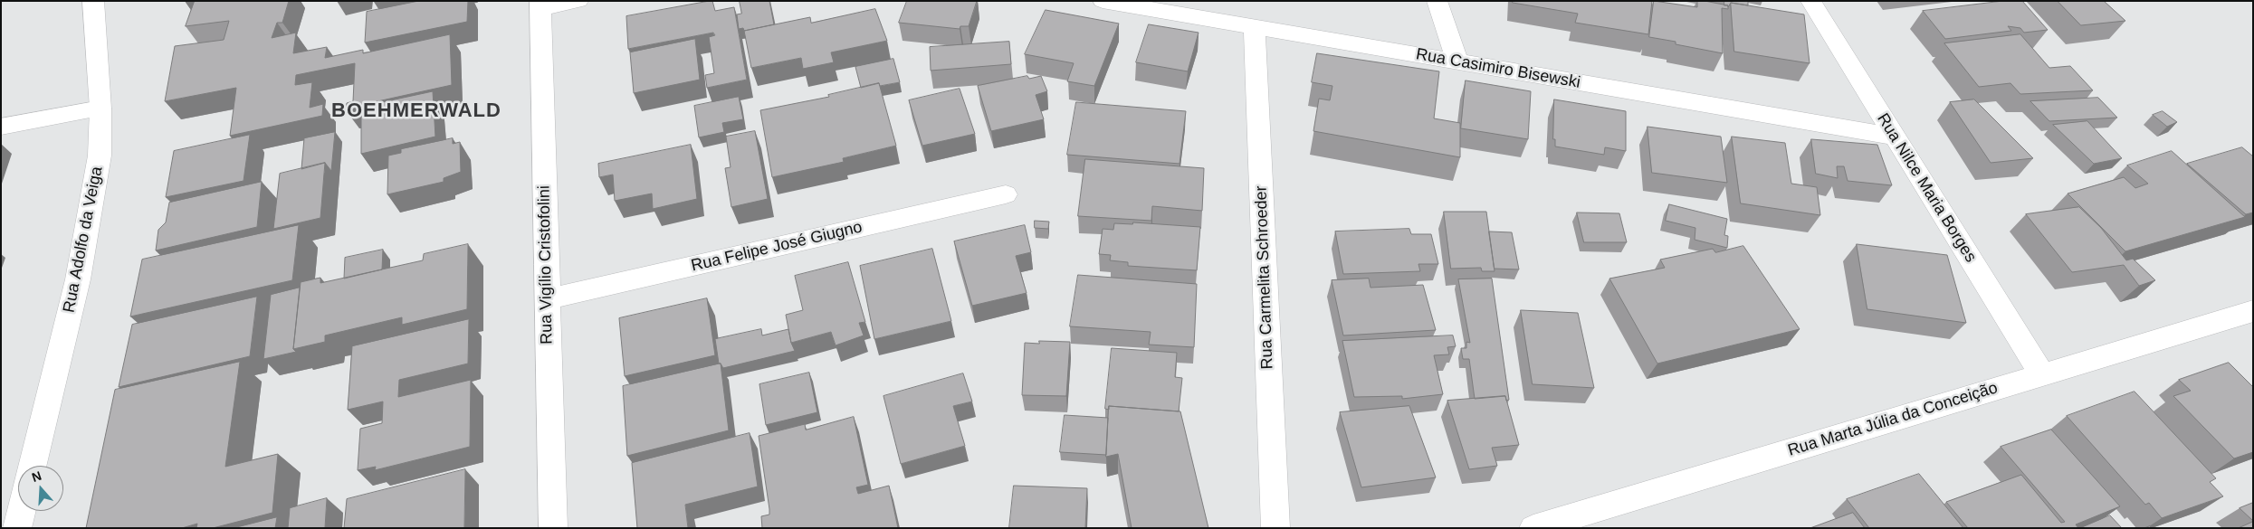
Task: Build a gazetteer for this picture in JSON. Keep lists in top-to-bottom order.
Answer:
{
  "streets": {
    "street": [
      "Rua Casimiro Bisewski",
      "Rua Nilce Maria Borges",
      "Rua Adolfo da Veiga",
      "Rua Felipe José Giugno",
      "Rua Vigílio Cristofolini",
      "Rua Carmelita Schroeder",
      "Rua Marta Júlia da Conceição"
    ]
  },
  "crossings": [
    ["Rua Casimiro Bisewski", "Rua Nilce Maria Borges"],
    ["Rua Casimiro Bisewski", "Rua Carmelita Schroeder"],
    ["Rua Nilce Maria Borges", "Rua Marta Júlia da Conceição"],
    ["Rua Felipe José Giugno", "Rua Vigílio Cristofolini"]
  ],
  "districts": ["BOEHMERWALD"],
  "north": "top"
}
